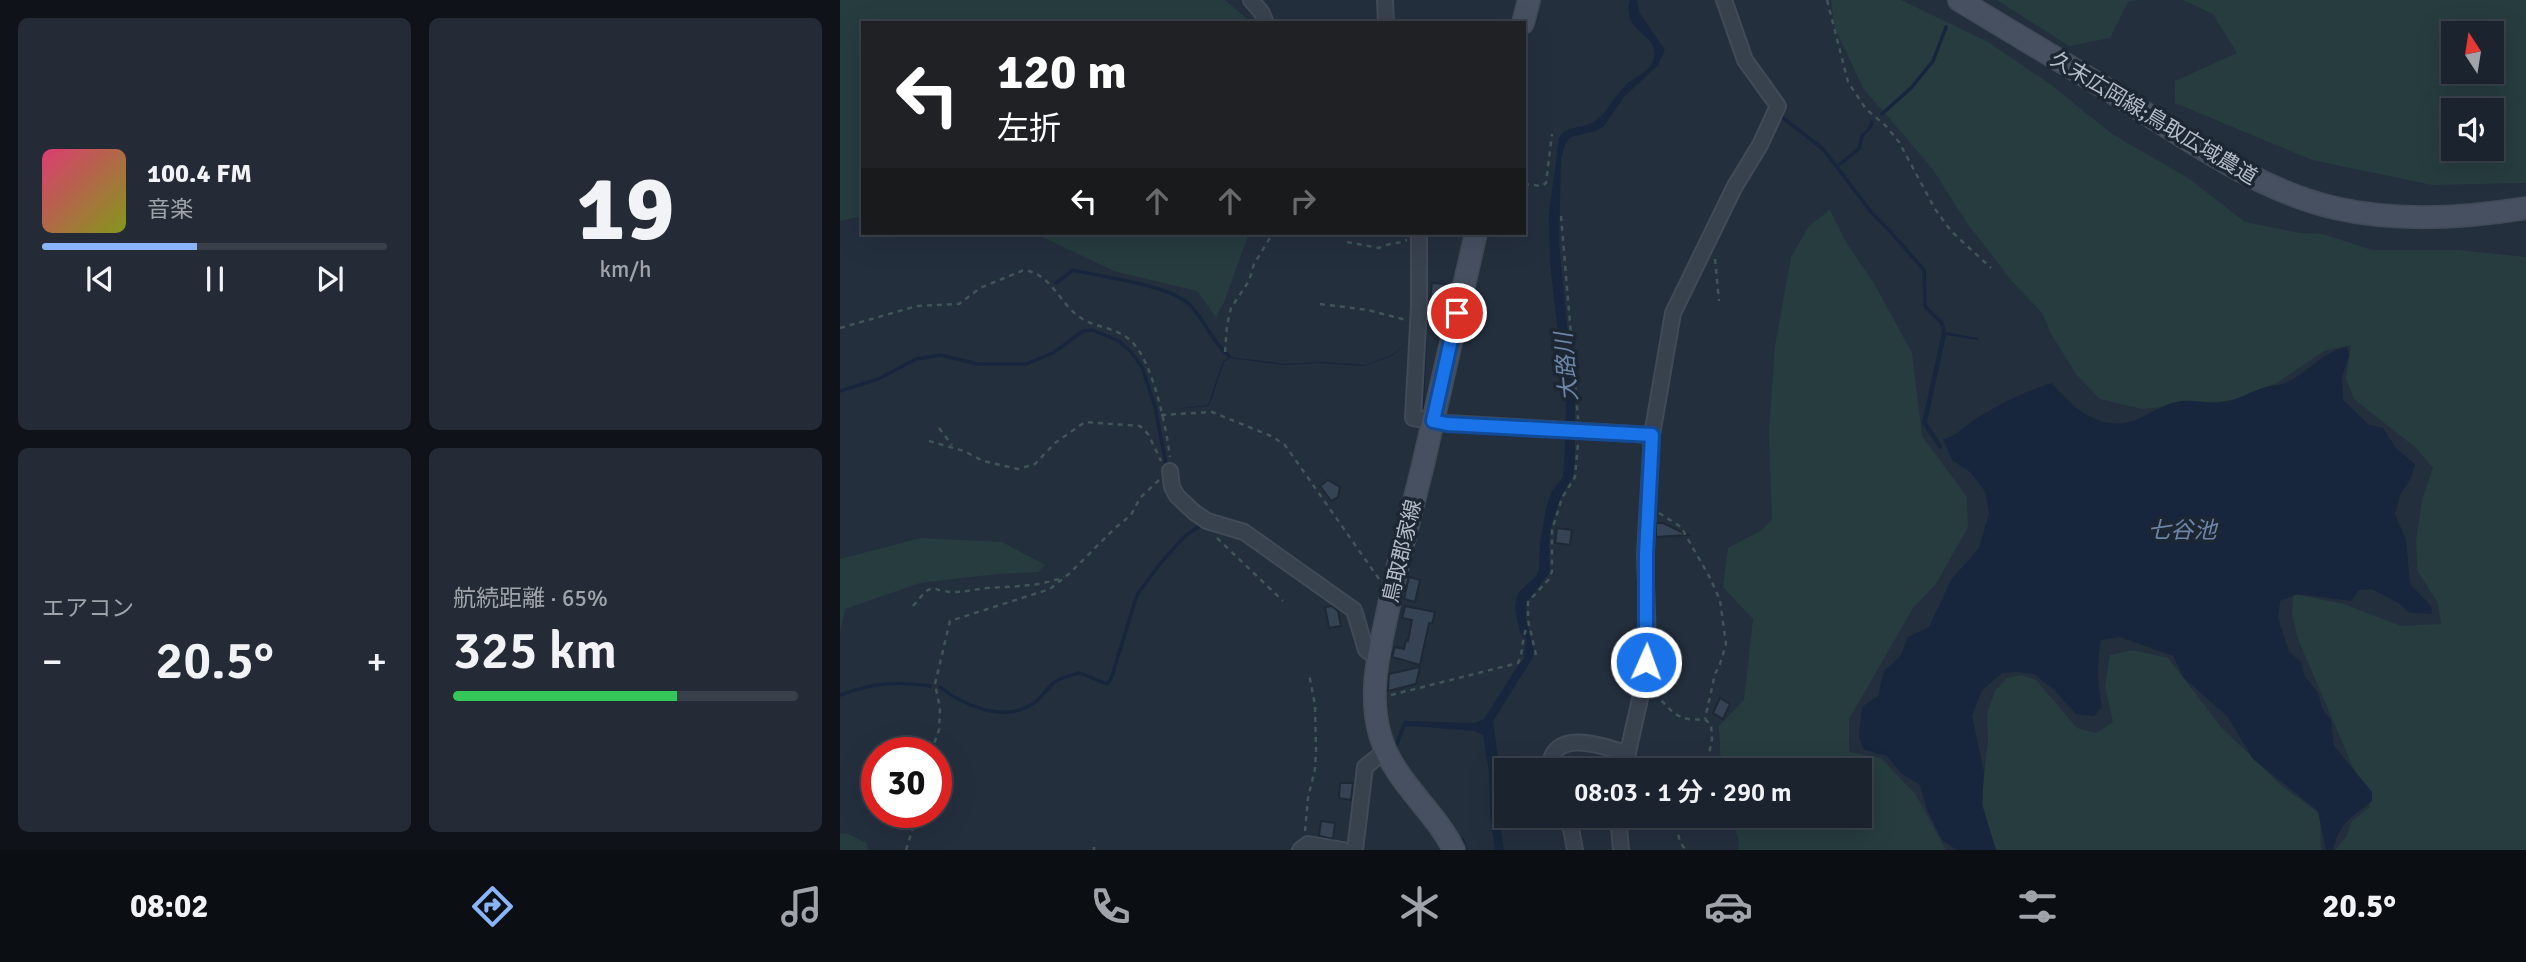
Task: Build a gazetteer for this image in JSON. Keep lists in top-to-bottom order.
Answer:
{
  "streets": {
    "main road": ["久末広岡線;鳥取広域農道", "鳥取郡家線"]
  },
  "water": ["大路川", "七谷池"],
  "north": "top",
  "page": {
    "tile": [
      ["19", "km/h"],
      "エアコン",
      ["航続距離 · 65%", "325 km"]
    ],
    "turn": ["120 m", "左折"],
    "song": ["100.4 FM", "音楽"],
    "heat": ["−", "20.5°", "+"],
    "limit": "30",
    "trip": "08:03 · 1 分 · 290 m",
    "tabs": ["08:02", "20.5°"]
  }
}
